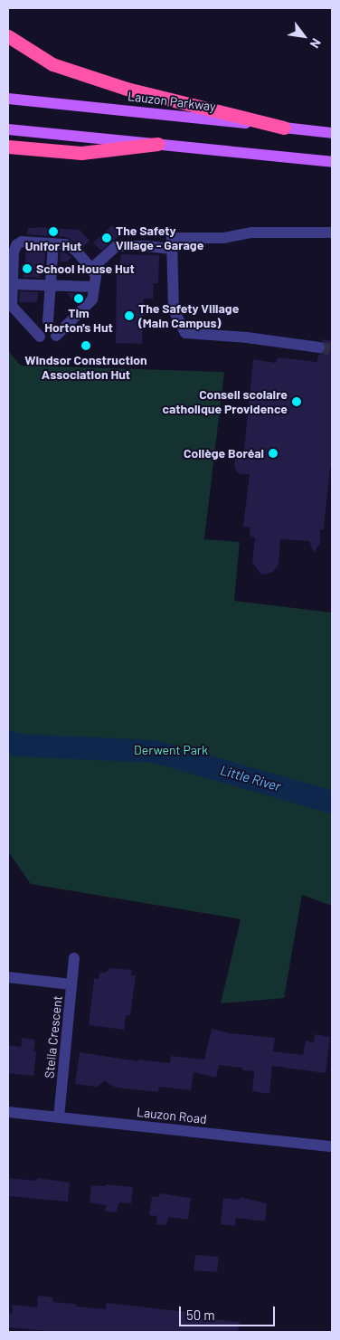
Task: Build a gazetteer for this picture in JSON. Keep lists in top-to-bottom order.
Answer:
{
  "streets": {
    "main road": ["Lauzon Parkway"],
    "street": ["Stella Crescent", "Lauzon Road"]
  },
  "crossings": [
    ["Stella Crescent", "Lauzon Road"]
  ],
  "water": ["Little River"],
  "parks": ["Derwent Park"],
  "places": [
    "Unifor Hut",
    "The Safety Village - Garage",
    "School House Hut",
    "Tim Horton's Hut",
    "The Safety Village (Main Campus)",
    "Windsor Construction Association Hut",
    "Conseil scolaire catholique Providence",
    "Collège Boréal"
  ],
  "scale_bar": "50 m",
  "north": "bottom right"
}
